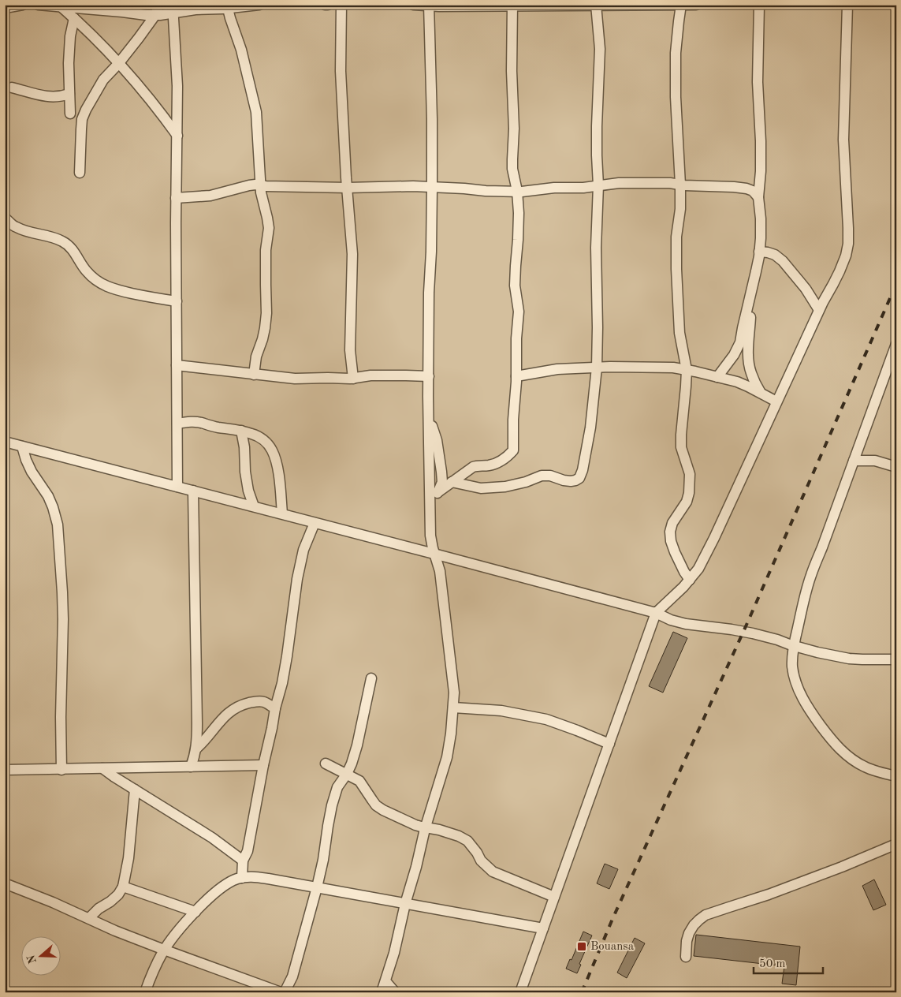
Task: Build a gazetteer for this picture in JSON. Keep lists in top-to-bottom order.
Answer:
{
  "places": {
    "transit": ["Bouansa"]
  },
  "scale_bar": "50 m",
  "north": "left"
}
